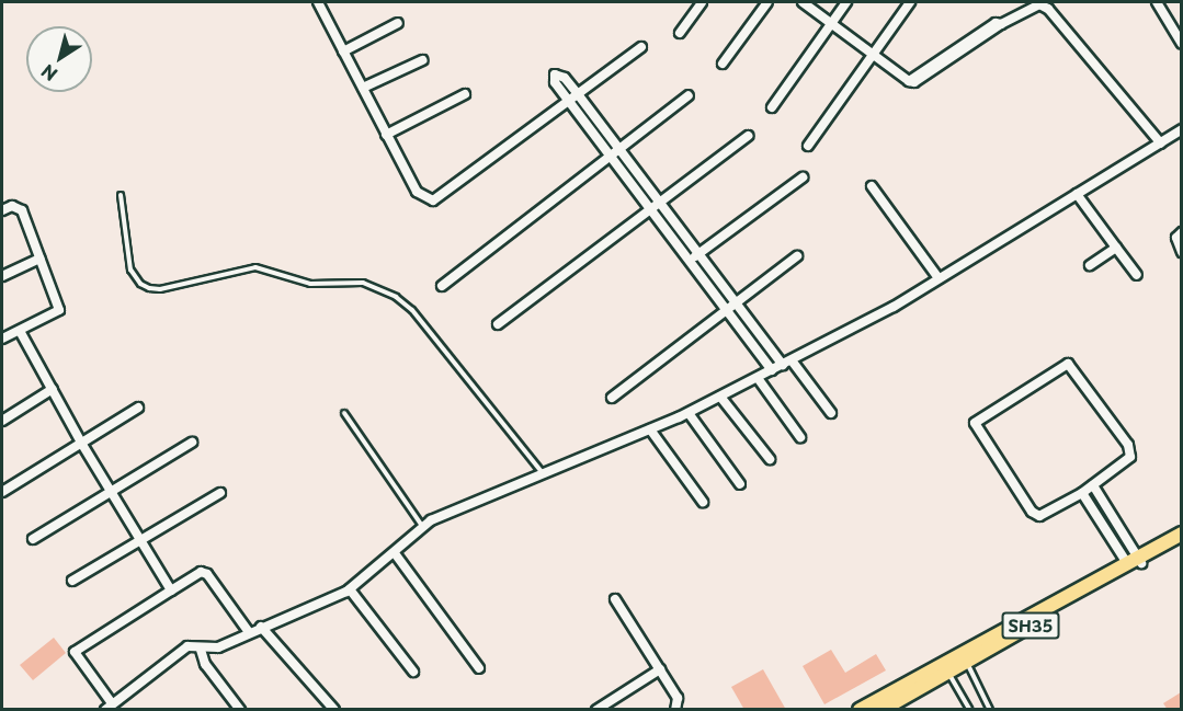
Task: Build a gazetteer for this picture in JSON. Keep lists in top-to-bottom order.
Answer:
{
  "streets": {
    "main road": ["SH35"]
  },
  "north": "bottom left"
}
